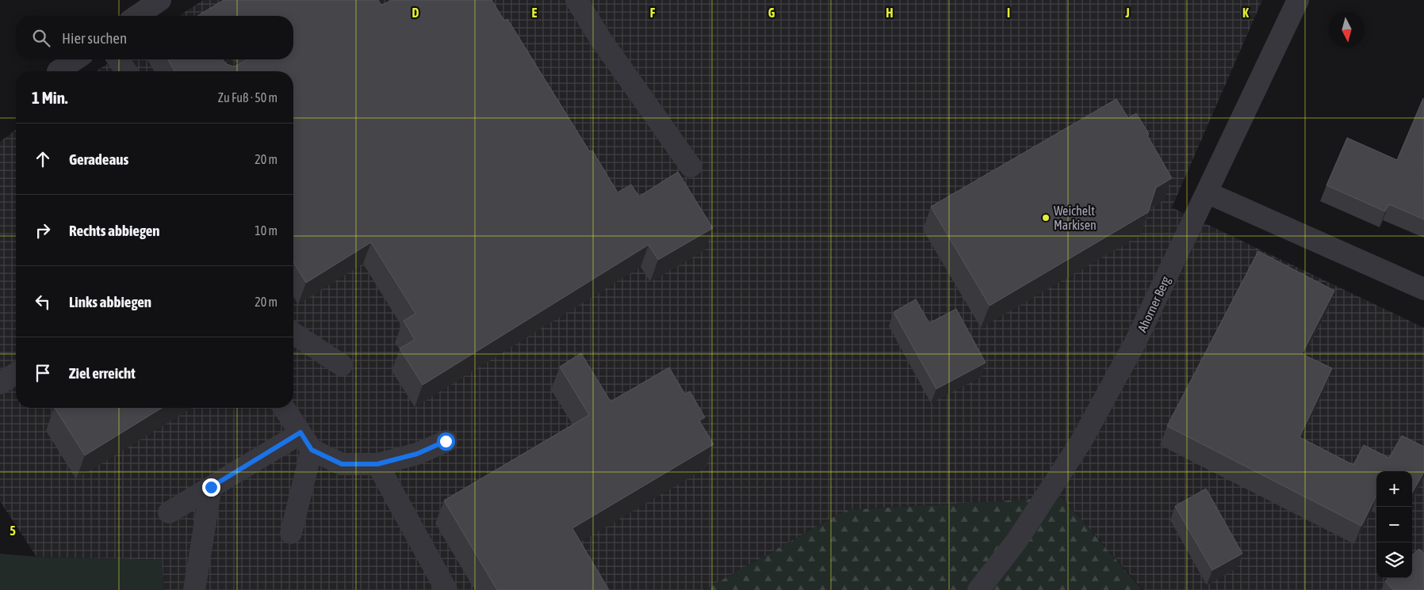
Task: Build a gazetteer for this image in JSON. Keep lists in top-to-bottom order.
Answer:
{
  "streets": {
    "street": ["Ahorner Berg"]
  },
  "places": ["Weichelt Markisen"],
  "north": "bottom",
  "page": {
    "search": "Hier suchen",
    "heading": ["1 Min.", "Zu Fuß · 50 m"],
    "list": [
      ["Geradeaus", "20 m"],
      ["Rechts abbiegen", "10 m"],
      ["Links abbiegen", "20 m"],
      "Ziel erreicht"
    ],
    "map_buttons": ["+", "−"]
  },
  "grid": {
    "columns": [
      "D",
      "E",
      "F",
      "G",
      "H",
      "I",
      "J",
      "K"
    ],
    "rows": ["5"]
  }
}
